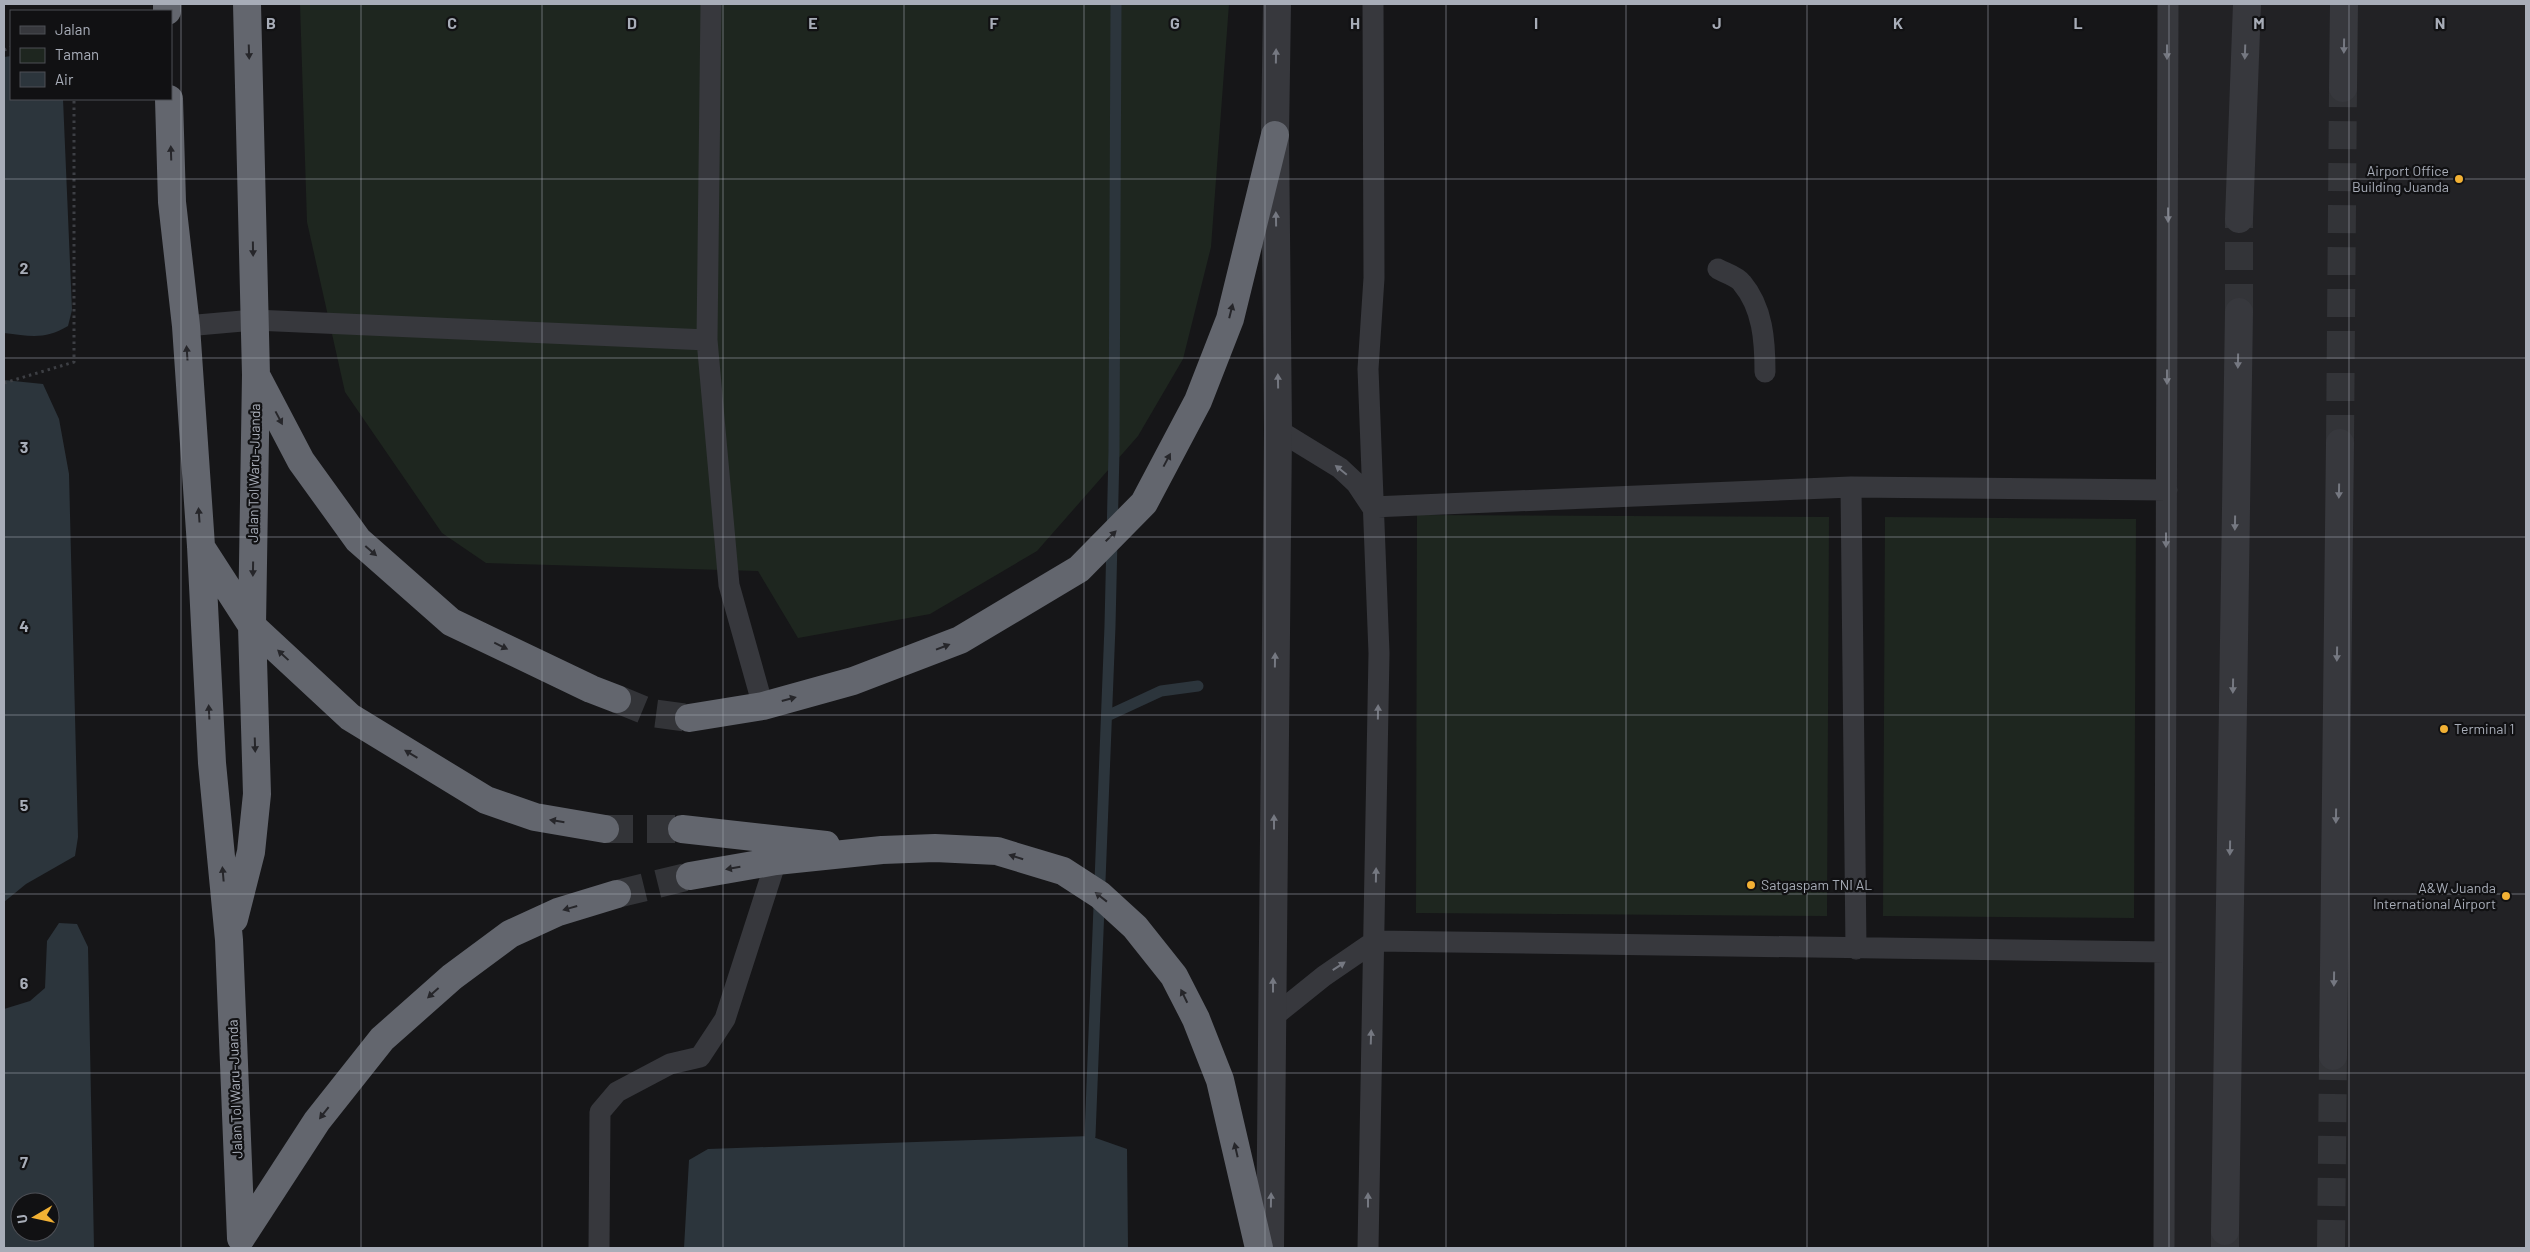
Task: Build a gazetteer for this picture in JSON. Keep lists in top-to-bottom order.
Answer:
{
  "streets": {
    "highway": ["Jalan Tol Waru–Juanda"]
  },
  "places": [
    "Airport Office Building Juanda",
    "Terminal 1",
    "Satgaspam TNI AL",
    "A&W Juanda International Airport"
  ],
  "legend": ["Jalan", "Taman", "Air"],
  "north": "left",
  "grid": {
    "columns": [
      "B",
      "C",
      "D",
      "E",
      "F",
      "G",
      "H",
      "I",
      "J",
      "K",
      "L",
      "M",
      "N"
    ],
    "rows": [
      "2",
      "3",
      "4",
      "5",
      "6",
      "7"
    ]
  }
}
